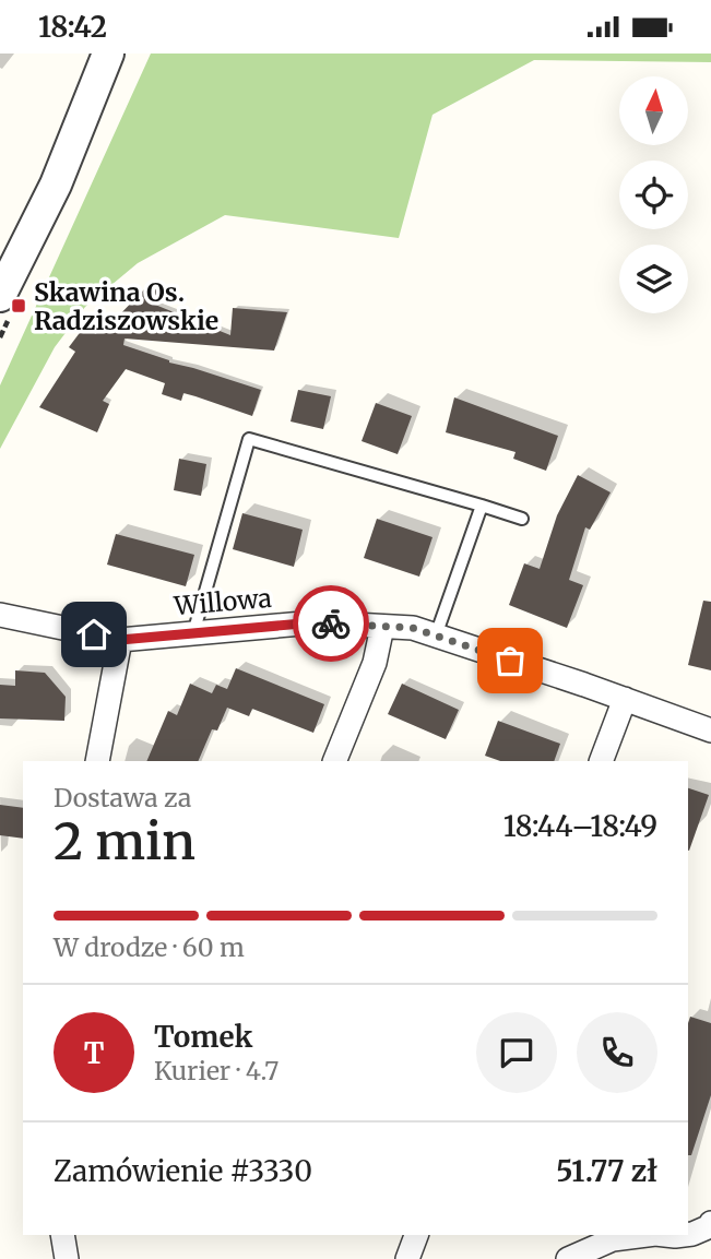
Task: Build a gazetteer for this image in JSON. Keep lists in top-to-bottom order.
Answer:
{
  "streets": {
    "street": ["Willowa"]
  },
  "places": {
    "transit": ["Skawina Os. Radziszowskie"]
  },
  "north": "top",
  "page": {
    "status": "18:42",
    "heading": ["2 min", "Dostawa za", "18:44–18:49"],
    "panel": [
      "Tomek",
      "Kurier · 4.7",
      "Zamówienie #3330",
      "51.77 zł"
    ],
    "bar": "W drodze · 60 m",
    "round": "T"
  }
}
